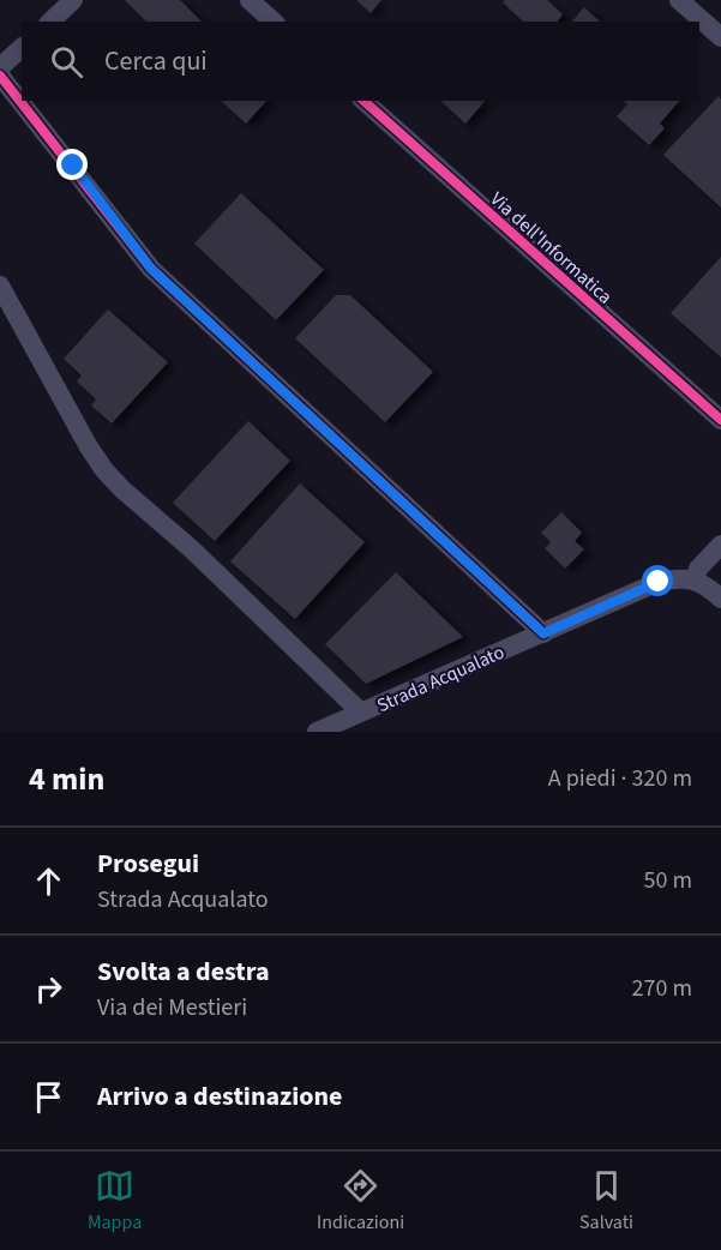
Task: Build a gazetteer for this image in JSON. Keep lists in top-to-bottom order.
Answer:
{
  "streets": {
    "street": ["Via dell'Informatica", "Strada Acqualato"]
  },
  "page": {
    "search": "Cerca qui",
    "heading": ["4 min", "A piedi · 320 m"],
    "list": [
      ["Prosegui", "Strada Acqualato", "50 m"],
      ["Svolta a destra", "Via dei Mestieri", "270 m"],
      "Arrivo a destinazione"
    ],
    "nav": ["Mappa", "Indicazioni", "Salvati"]
  }
}
